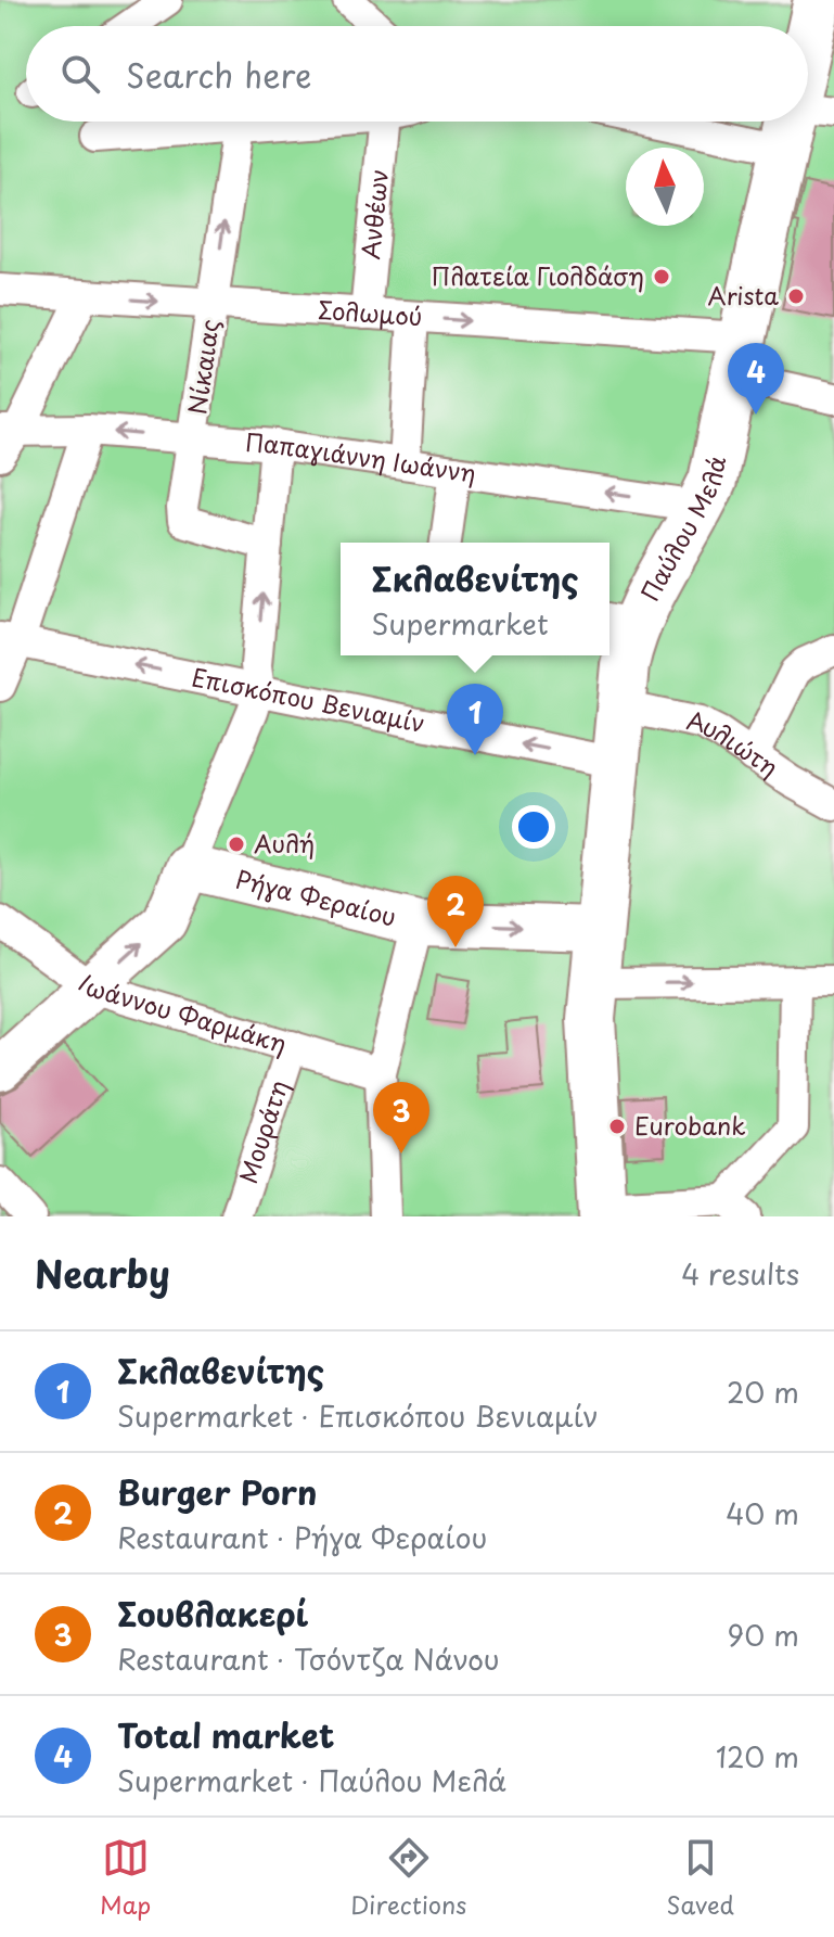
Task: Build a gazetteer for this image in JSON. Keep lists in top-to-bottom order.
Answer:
{
  "streets": {
    "main road": ["Παύλου Μελά"],
    "street": [
      "Ανθέων",
      "Σολωμού",
      "Νίκαιας",
      "Παπαγιάννη Ιωάννη",
      "Επισκόπου Βενιαμίν",
      "Αυλιώτη",
      "Ρήγα Φεραίου",
      "Ιωάννου Φαρμάκη",
      "Μουράτη"
    ]
  },
  "crossings": [
    ["Ανθέων", "Σολωμού"],
    ["Σολωμού", "Νίκαιας"],
    ["Σολωμού", "Παύλου Μελά"],
    ["Νίκαιας", "Παπαγιάννη Ιωάννη"],
    ["Παπαγιάννη Ιωάννη", "Παύλου Μελά"],
    ["Παύλου Μελά", "Επισκόπου Βενιαμίν"],
    ["Παύλου Μελά", "Αυλιώτη"],
    ["Παύλου Μελά", "Ρήγα Φεραίου"],
    ["Ιωάννου Φαρμάκη", "Μουράτη"]
  ],
  "one_way": [
    "Σολωμού",
    "Νίκαιας",
    "Παπαγιάννη Ιωάννη",
    "Επισκόπου Βενιαμίν",
    "Ρήγα Φεραίου"
  ],
  "places": [
    "Πλατεία Γιολδάση",
    "Arista",
    "Αυλή",
    "Eurobank"
  ],
  "north": "top",
  "page": {
    "search": "Search here",
    "pins": [
      "4",
      "1",
      "2",
      "3"
    ],
    "popup": ["Σκλαβενίτης", "Supermarket"],
    "heading": ["Nearby", "4 results"],
    "list": [
      {
        "mark": "1",
        "name": "Σκλαβενίτης",
        "note": "Supermarket · Επισκόπου Βενιαμίν",
        "value": "20 m"
      },
      {
        "mark": "2",
        "name": "Burger Porn",
        "note": "Restaurant · Ρήγα Φεραίου",
        "value": "40 m"
      },
      {
        "mark": "3",
        "name": "Σουβλακερί",
        "note": "Restaurant · Τσόντζα Νάνου",
        "value": "90 m"
      },
      {
        "mark": "4",
        "name": "Total market",
        "note": "Supermarket · Παύλου Μελά",
        "value": "120 m"
      }
    ],
    "nav": ["Map", "Directions", "Saved"]
  }
}
